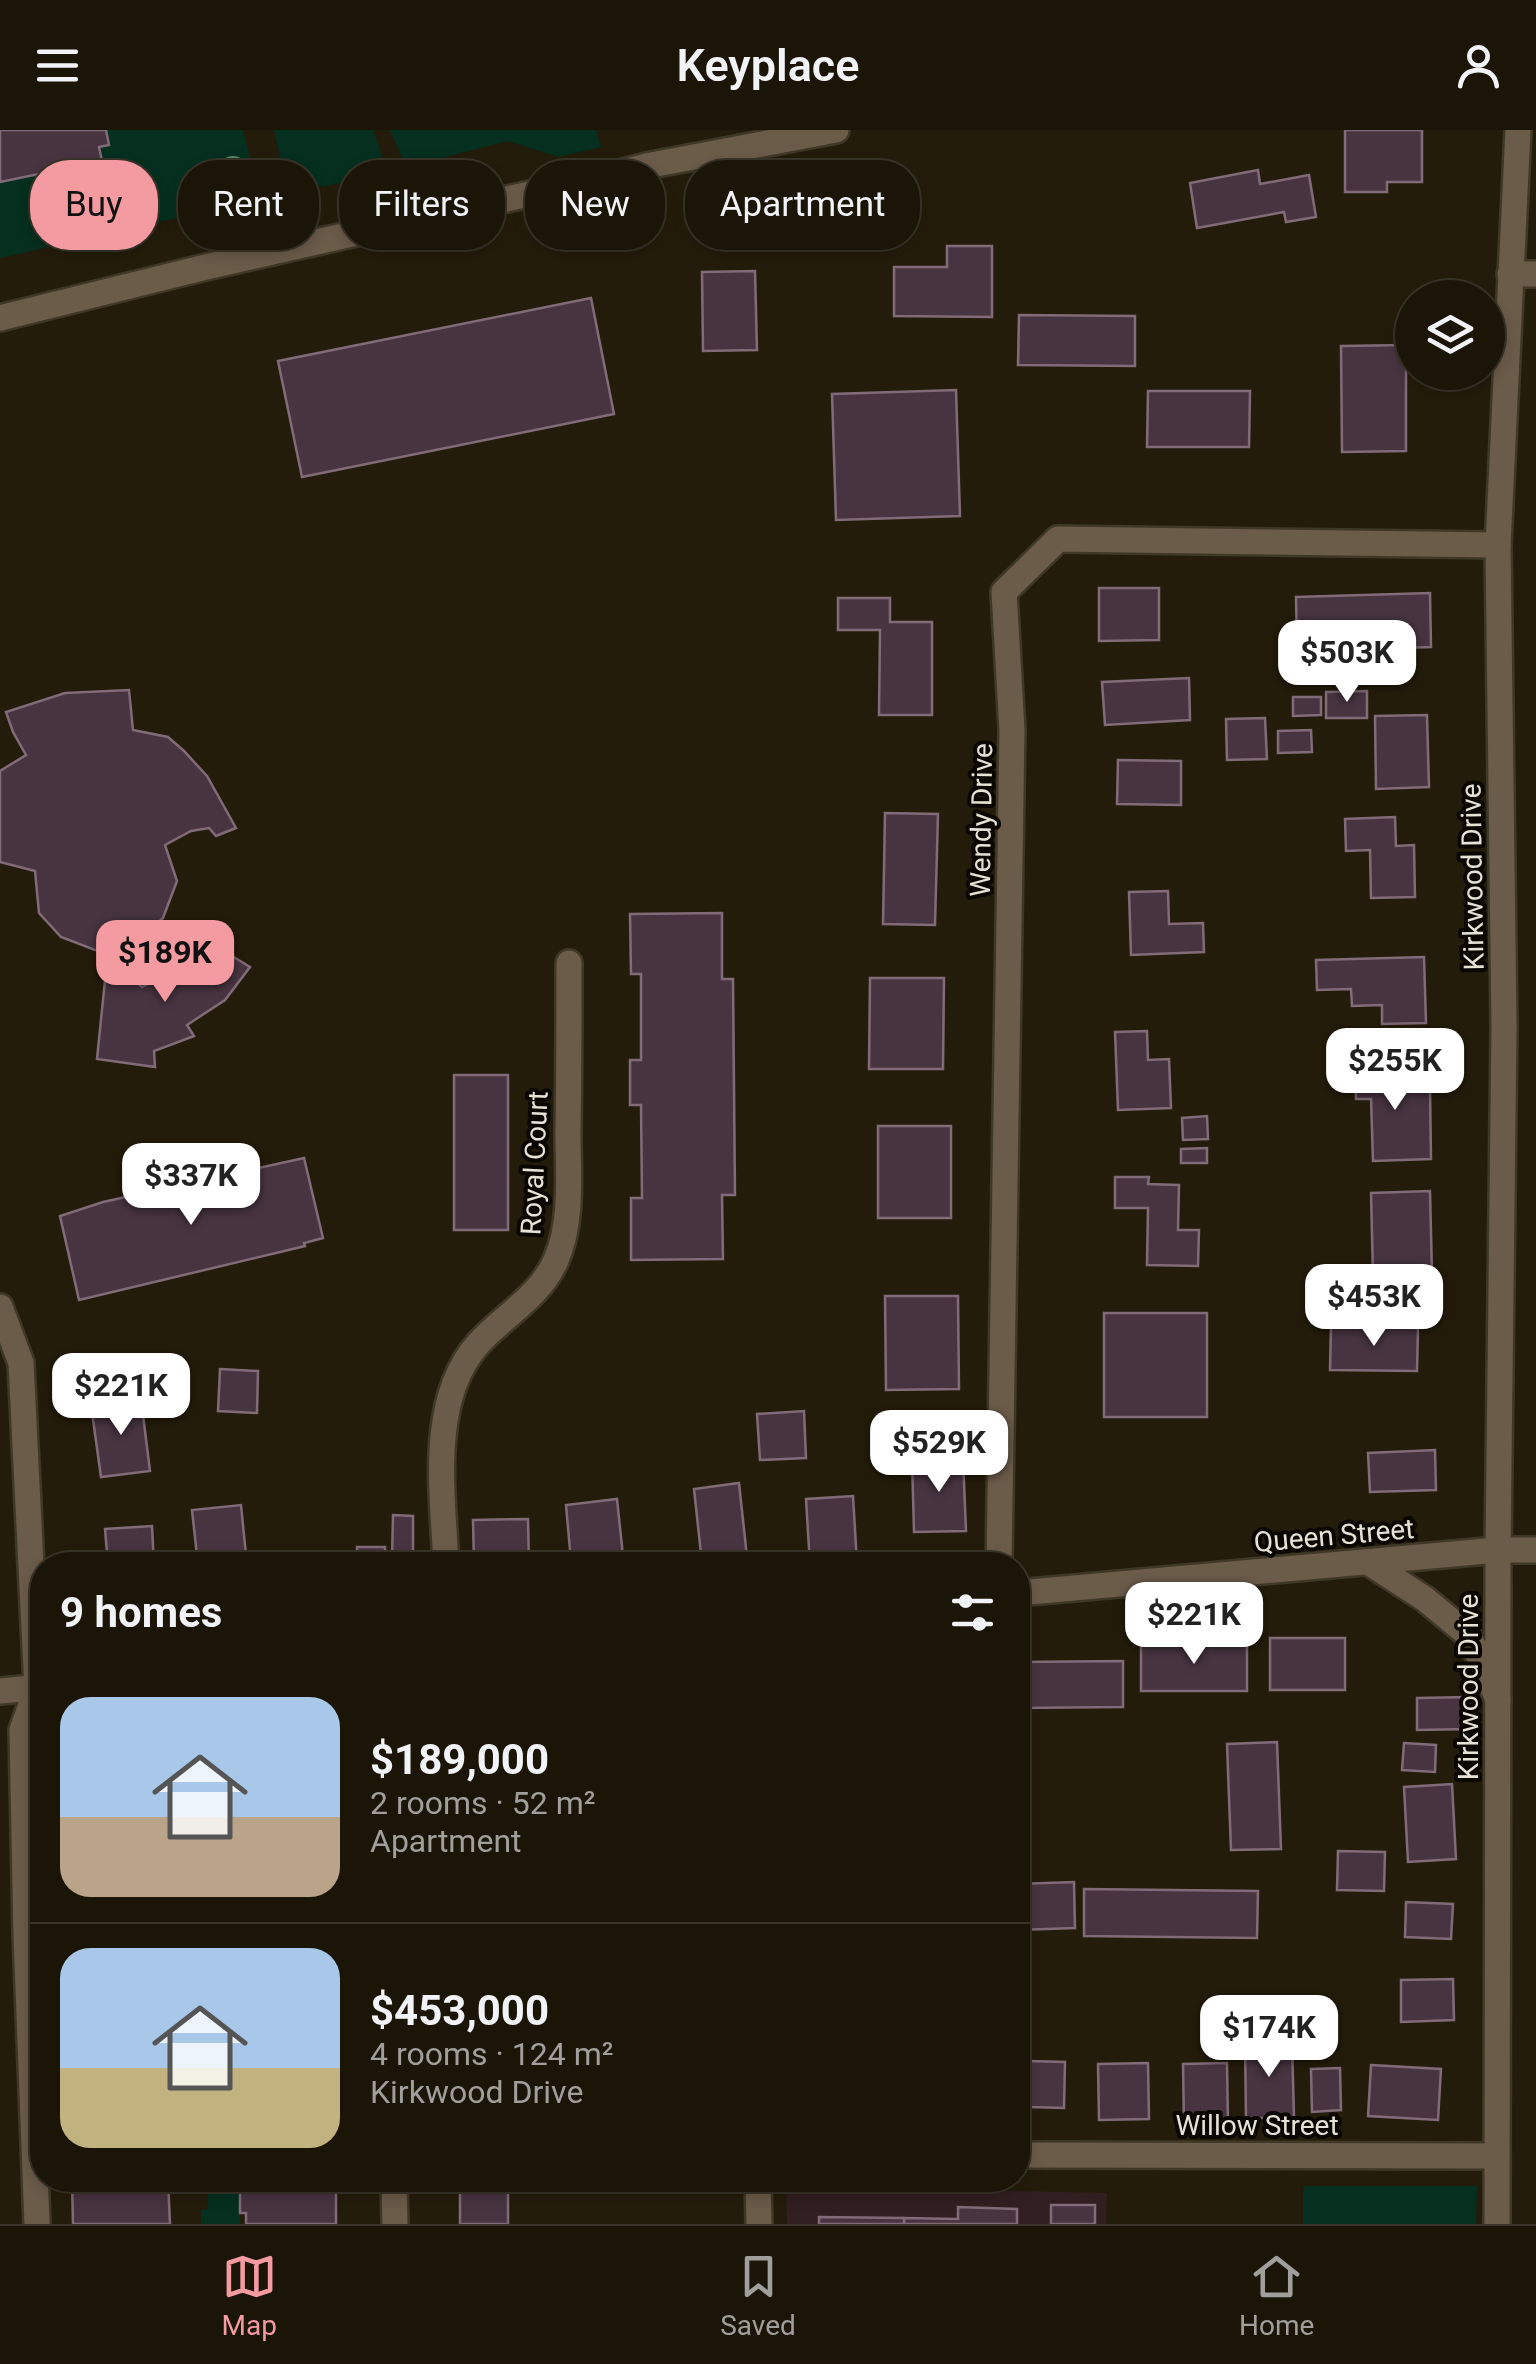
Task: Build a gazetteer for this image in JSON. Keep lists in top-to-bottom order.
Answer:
{
  "streets": {
    "street": [
      "Wendy Drive",
      "Kirkwood Drive",
      "Royal Court",
      "Queen Street",
      "Willow Street"
    ]
  },
  "crossings": [
    ["Wendy Drive", "Kirkwood Drive"],
    ["Kirkwood Drive", "Queen Street"],
    ["Kirkwood Drive", "Willow Street"]
  ],
  "page": {
    "header": "Keyplace",
    "chip": [
      "Buy",
      "Rent",
      "Filters",
      "New",
      "Apartment"
    ],
    "price": [
      "$503K",
      "$189K",
      "$255K",
      "$337K",
      "$453K",
      "$221K",
      "$529K",
      "$221K",
      "$174K"
    ],
    "heading": "9 homes",
    "list": [
      {
        "name": "$189,000",
        "note": "2 rooms · 52 m² · Apartment"
      },
      {
        "name": "$453,000",
        "note": "4 rooms · 124 m² · Kirkwood Drive"
      }
    ],
    "tabs": ["Map", "Saved", "Home"]
  }
}
